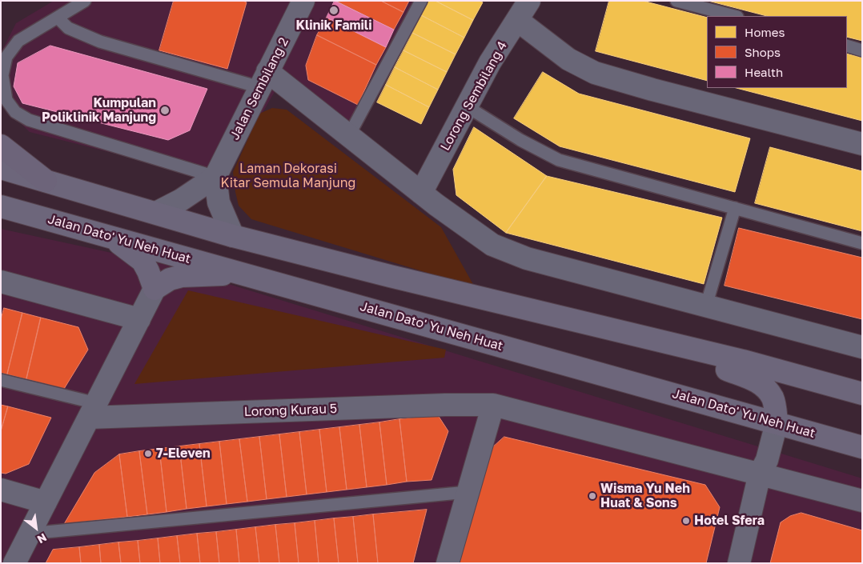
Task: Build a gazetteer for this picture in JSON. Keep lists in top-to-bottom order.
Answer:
{
  "streets": {
    "main road": ["Jalan Dato' Yu Neh Huat"],
    "street": ["Jalan Sembilang 2", "Lorong Sembilang 4", "Lorong Kurau 5"]
  },
  "parks": ["Laman Dekorasi Kitar Semula Manjung"],
  "places": [
    "Klinik Famili",
    "Kumpulan Poliklinik Manjung",
    "7-Eleven",
    "Wisma Yu Neh Huat & Sons",
    "Hotel Sfera"
  ],
  "legend": ["Homes", "Shops", "Health"],
  "north": "bottom right"
}
